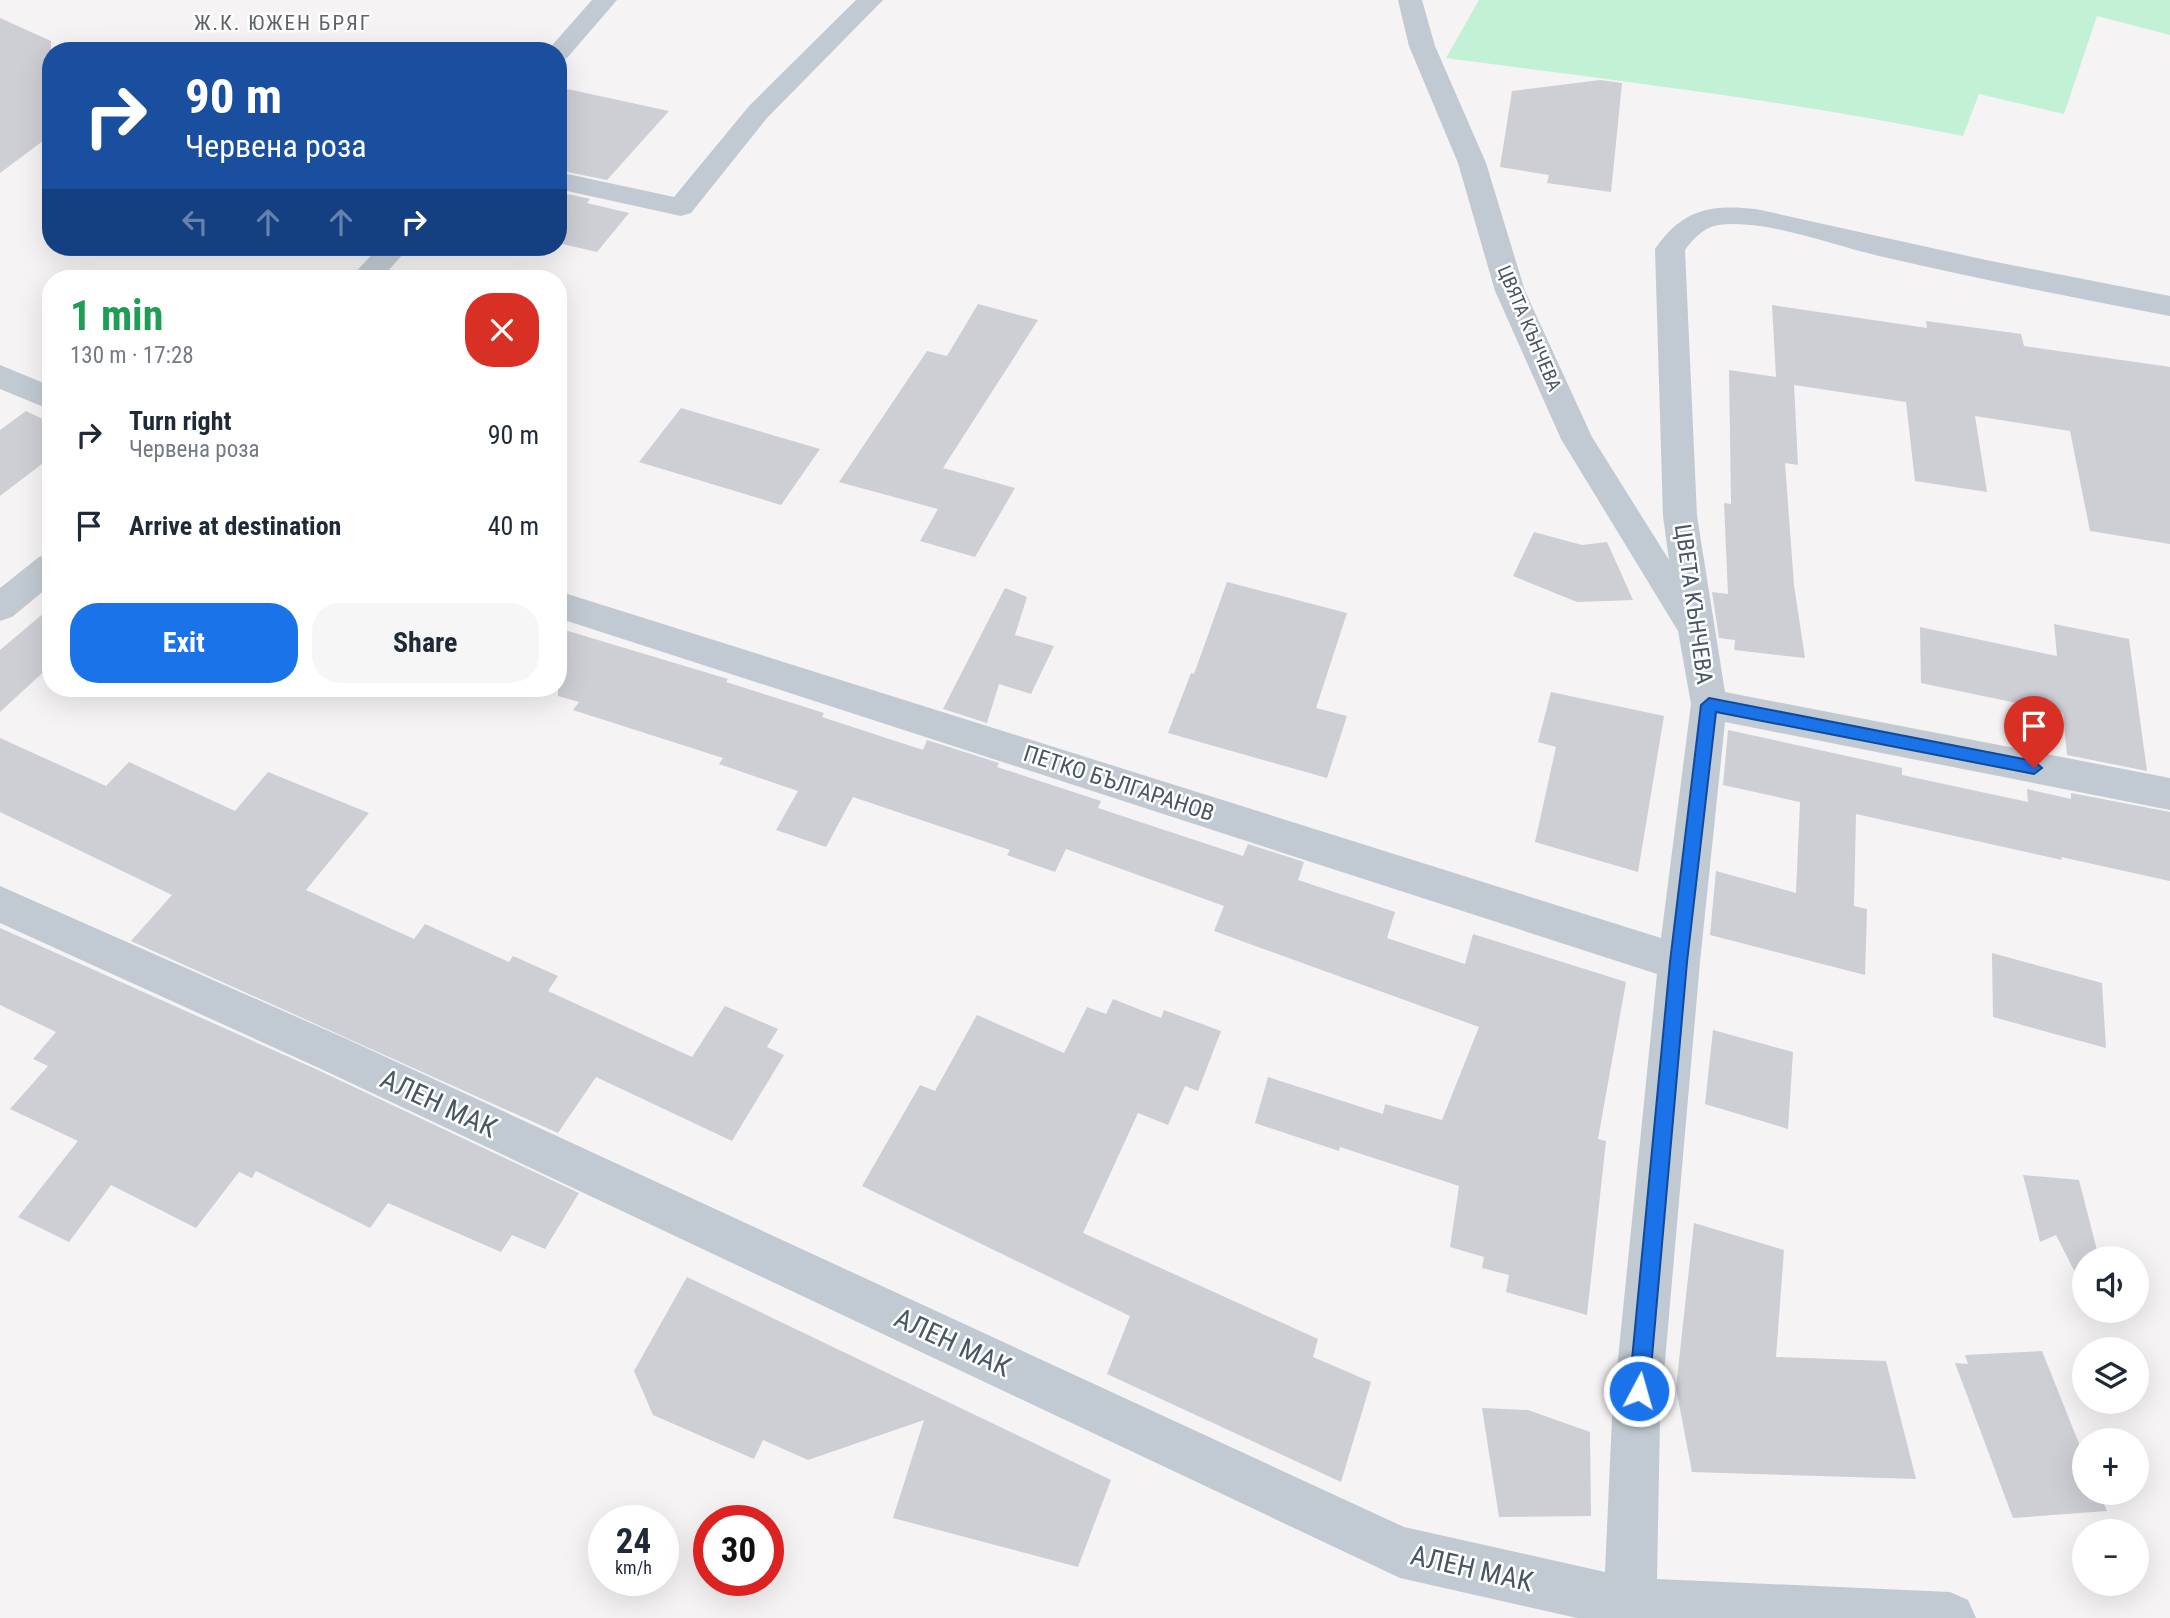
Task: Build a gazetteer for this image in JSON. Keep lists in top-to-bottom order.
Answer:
{
  "streets": {
    "street": [
      "ЦВЯТА КЪНЧЕВА",
      "ЦВЕТА КЪНЧЕВА",
      "ПЕТКО БЪЛГАРАНОВ",
      "АЛЕН МАК"
    ]
  },
  "crossings": [
    ["ЦВЯТА КЪНЧЕВА", "ЦВЕТА КЪНЧЕВА"],
    ["ЦВЕТА КЪНЧЕВА", "ПЕТКО БЪЛГАРАНОВ"],
    ["ЦВЕТА КЪНЧЕВА", "АЛЕН МАК"]
  ],
  "districts": ["Ж.К. ЮЖЕН БРЯГ"],
  "page": {
    "turn": ["90 m", "Червена роза"],
    "heading": ["1 min", "130 m · 17:28"],
    "list": [
      {
        "name": "Turn right",
        "note": "Червена роза",
        "value": "90 m"
      },
      {
        "name": "Arrive at destination",
        "value": "40 m"
      }
    ],
    "buttons": ["Exit", "Share"],
    "map_buttons": ["+", "−"],
    "speed": "24 km/h",
    "limit": "30"
  }
}
